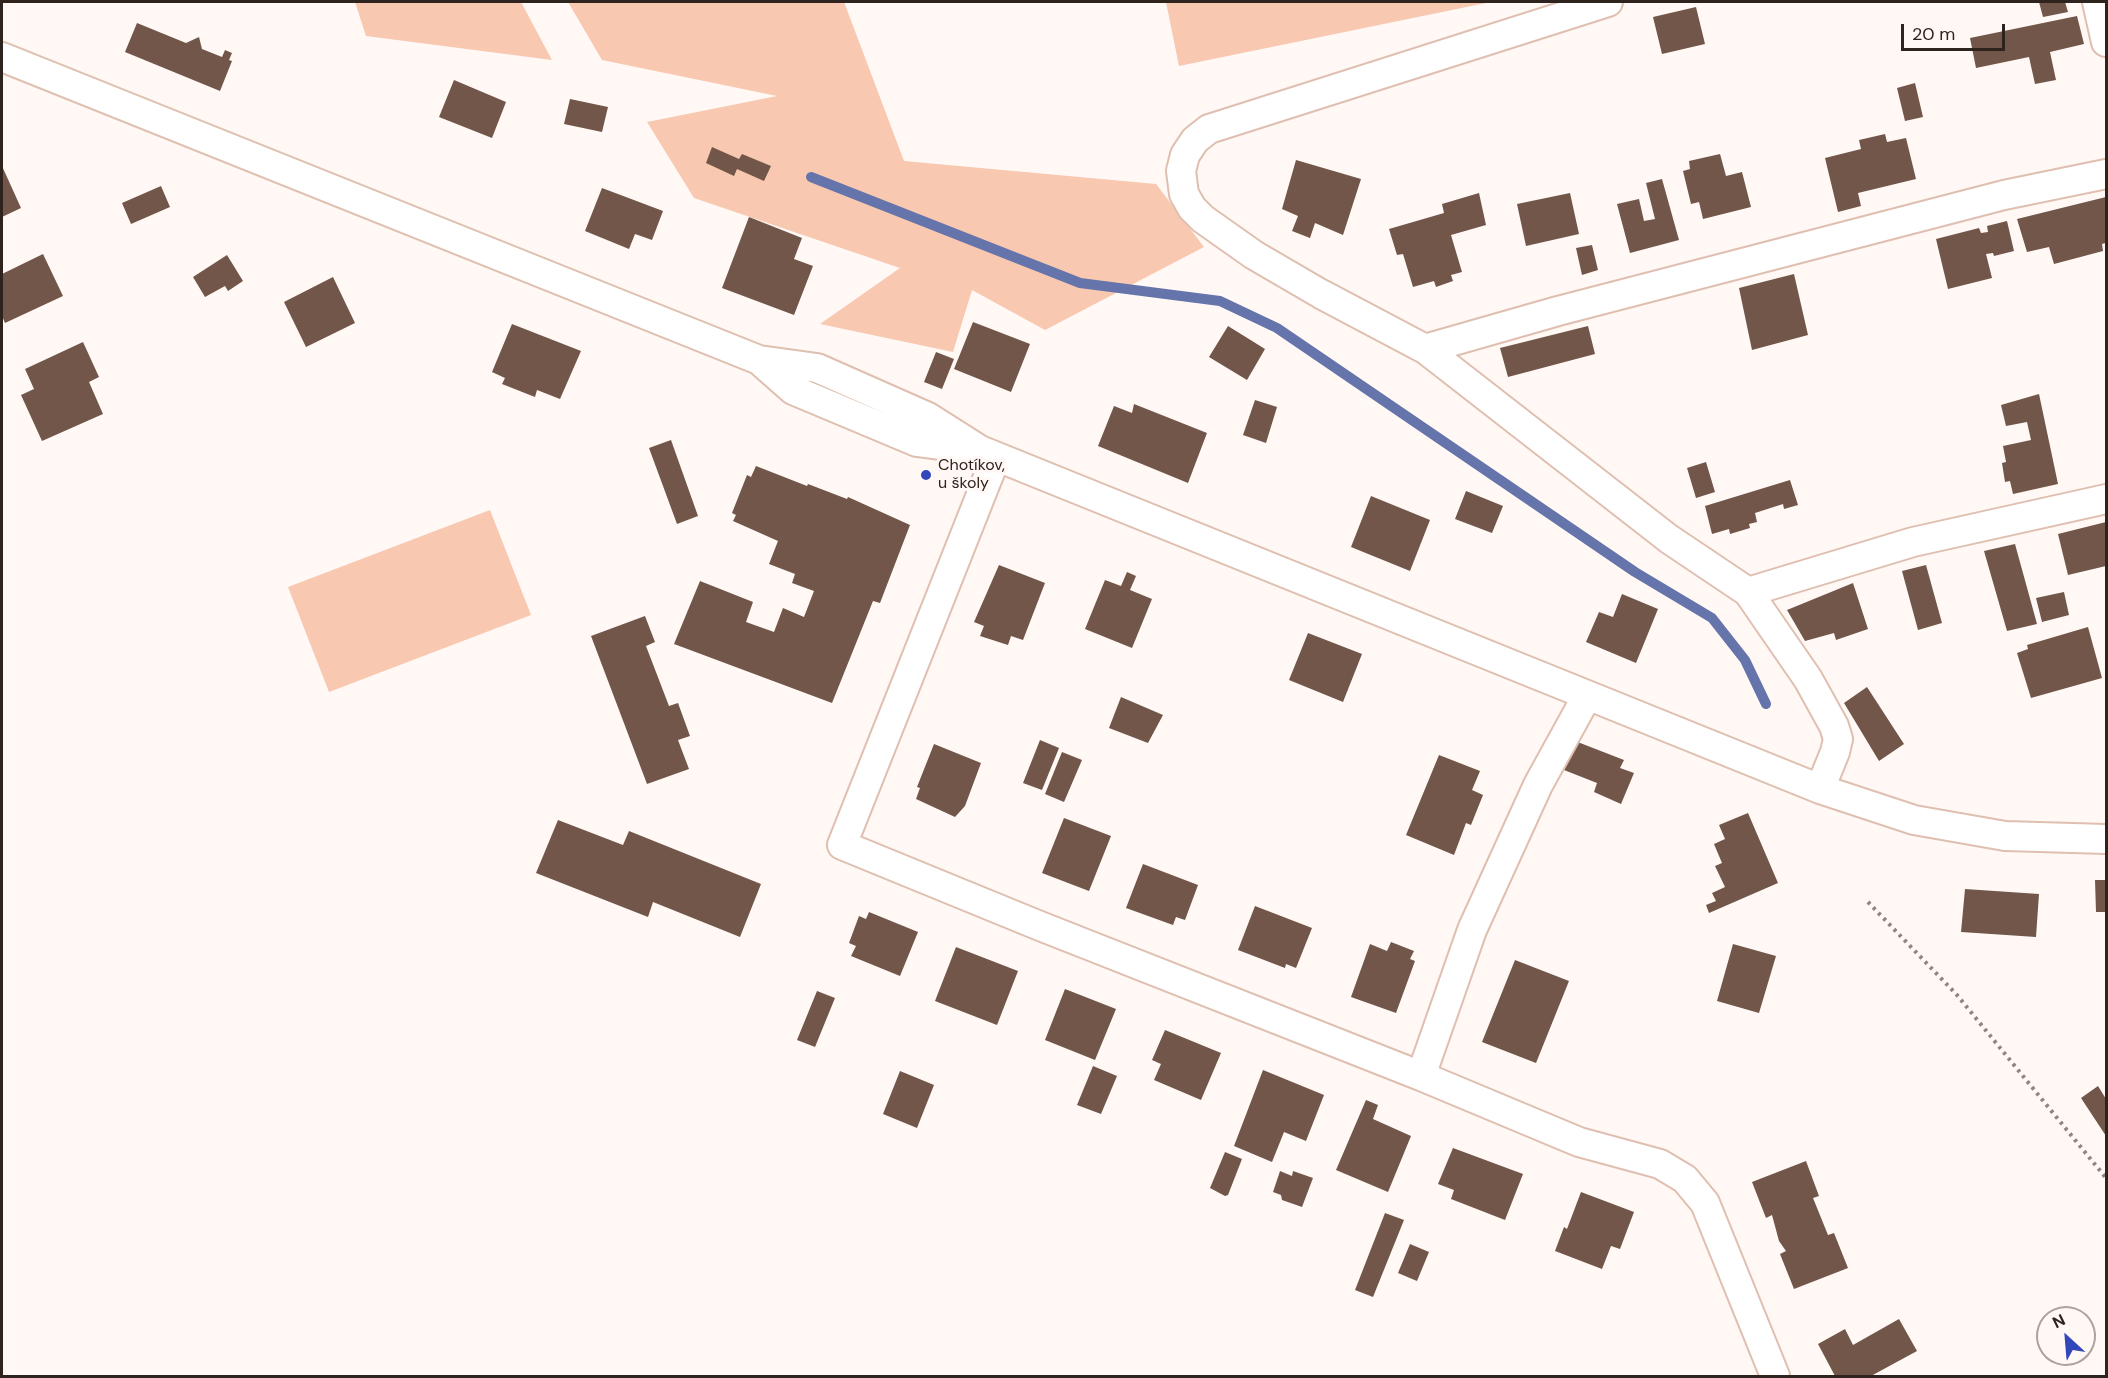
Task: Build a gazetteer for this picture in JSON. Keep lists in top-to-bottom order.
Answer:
{
  "places": ["Chotíkov, u školy"],
  "scale_bar": "20 m",
  "north": "top left"
}
